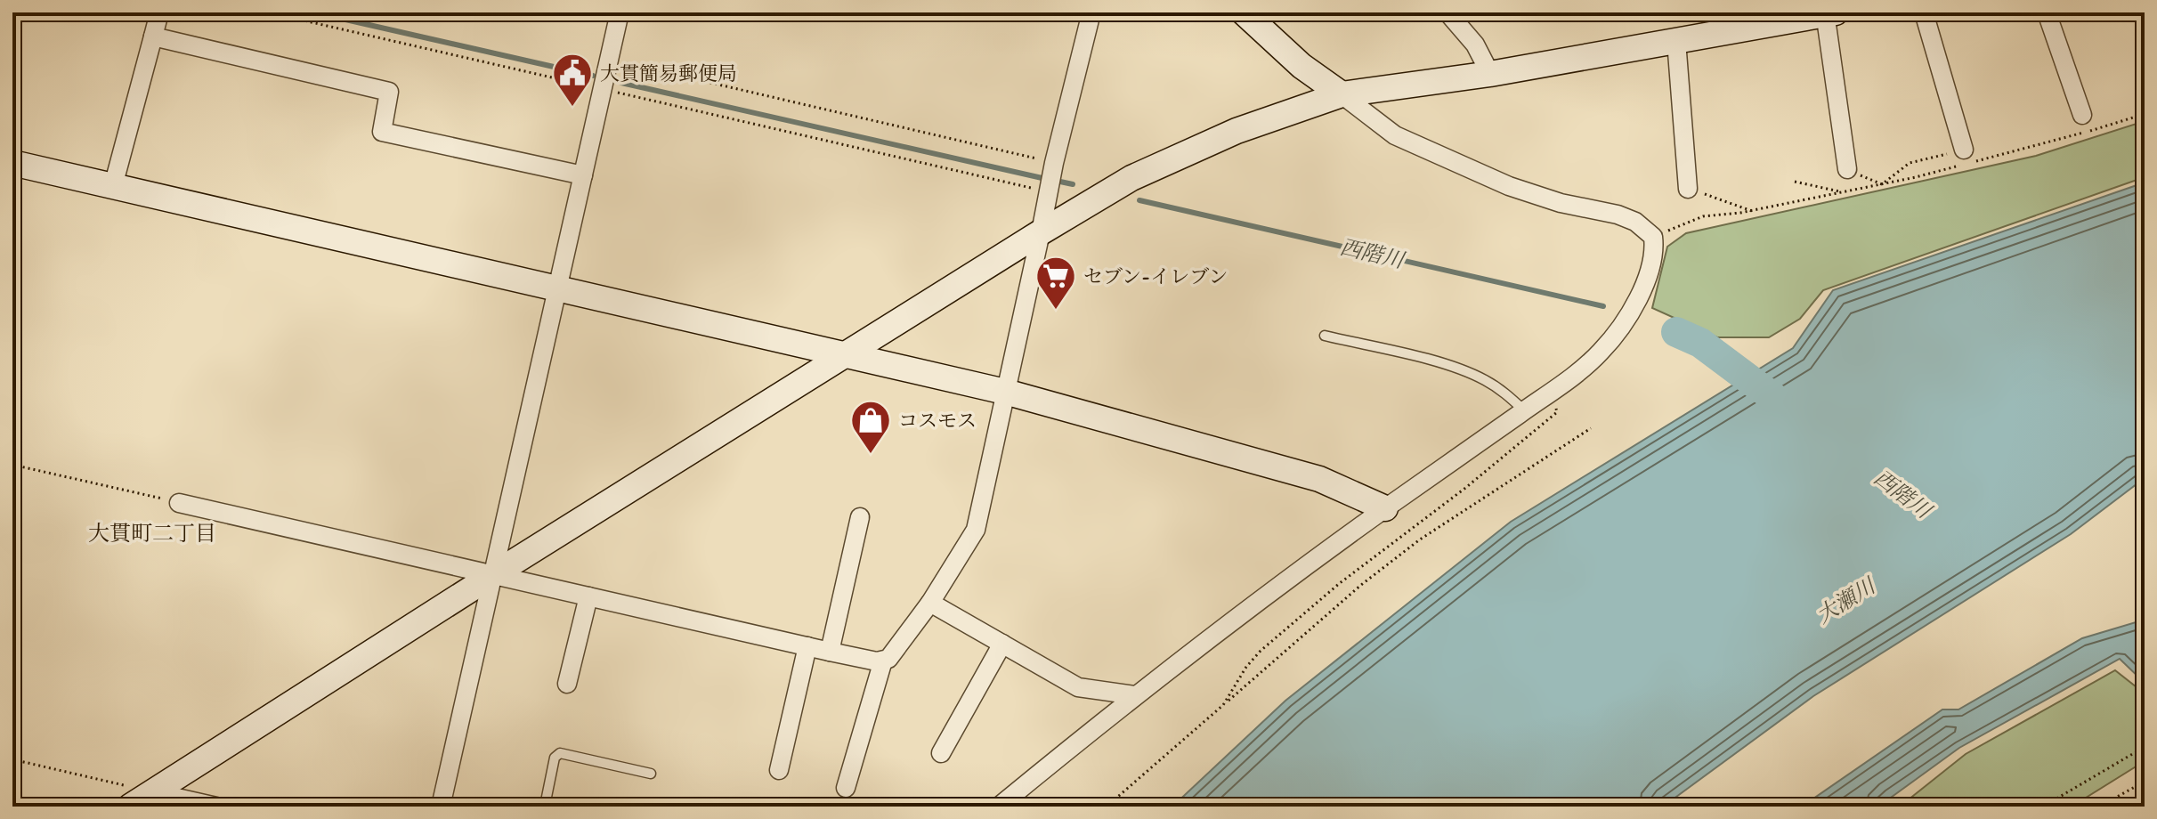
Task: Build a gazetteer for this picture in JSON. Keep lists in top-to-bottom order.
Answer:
{
  "districts": ["大貫町二丁目"],
  "water": ["西階川", "大瀬川"],
  "places": {
    "public building": ["大貫簡易郵便局"],
    "supermarket": ["セブン-イレブン"],
    "shop": ["コスモス"]
  }
}
